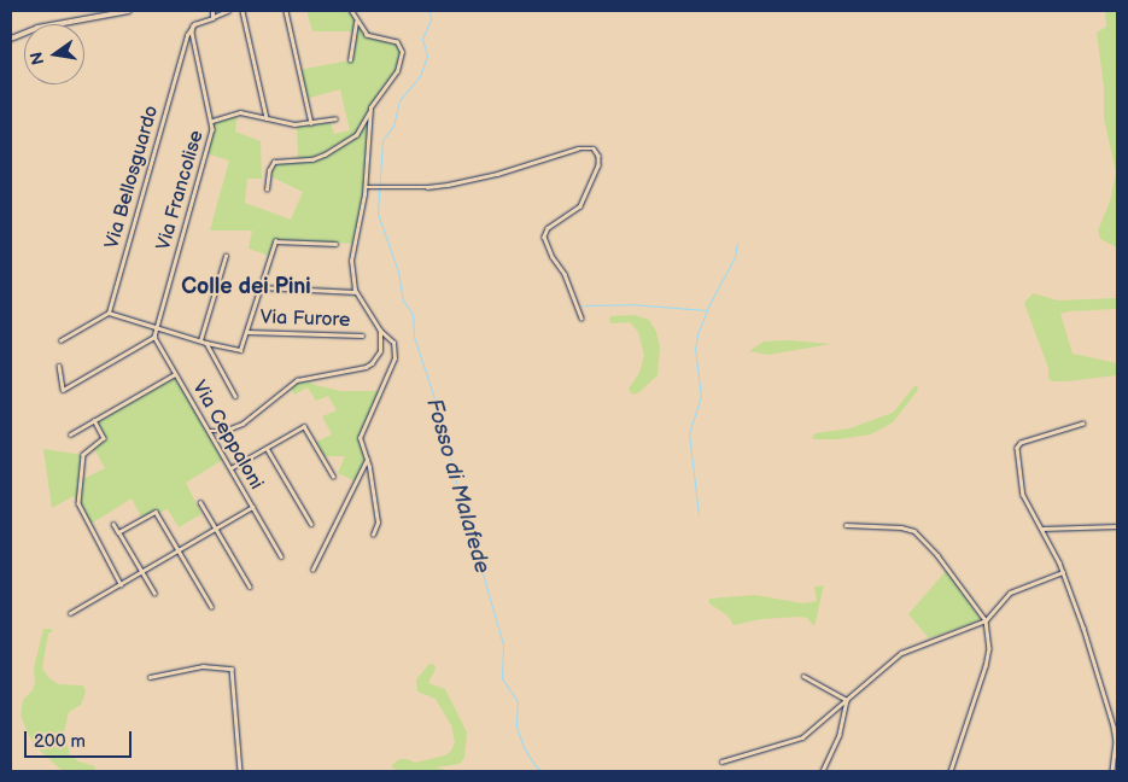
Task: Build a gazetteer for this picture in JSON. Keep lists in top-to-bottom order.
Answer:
{
  "streets": {
    "street": [
      "Via Bellosguardo",
      "Via Francolise",
      "Via Furore",
      "Via Ceppaloni"
    ]
  },
  "crossings": [
    ["Via Bellosguardo", "Via Francolise"]
  ],
  "districts": ["Colle dei Pini"],
  "water": ["Fosso di Malafede"],
  "scale_bar": "200 m",
  "north": "left"
}
